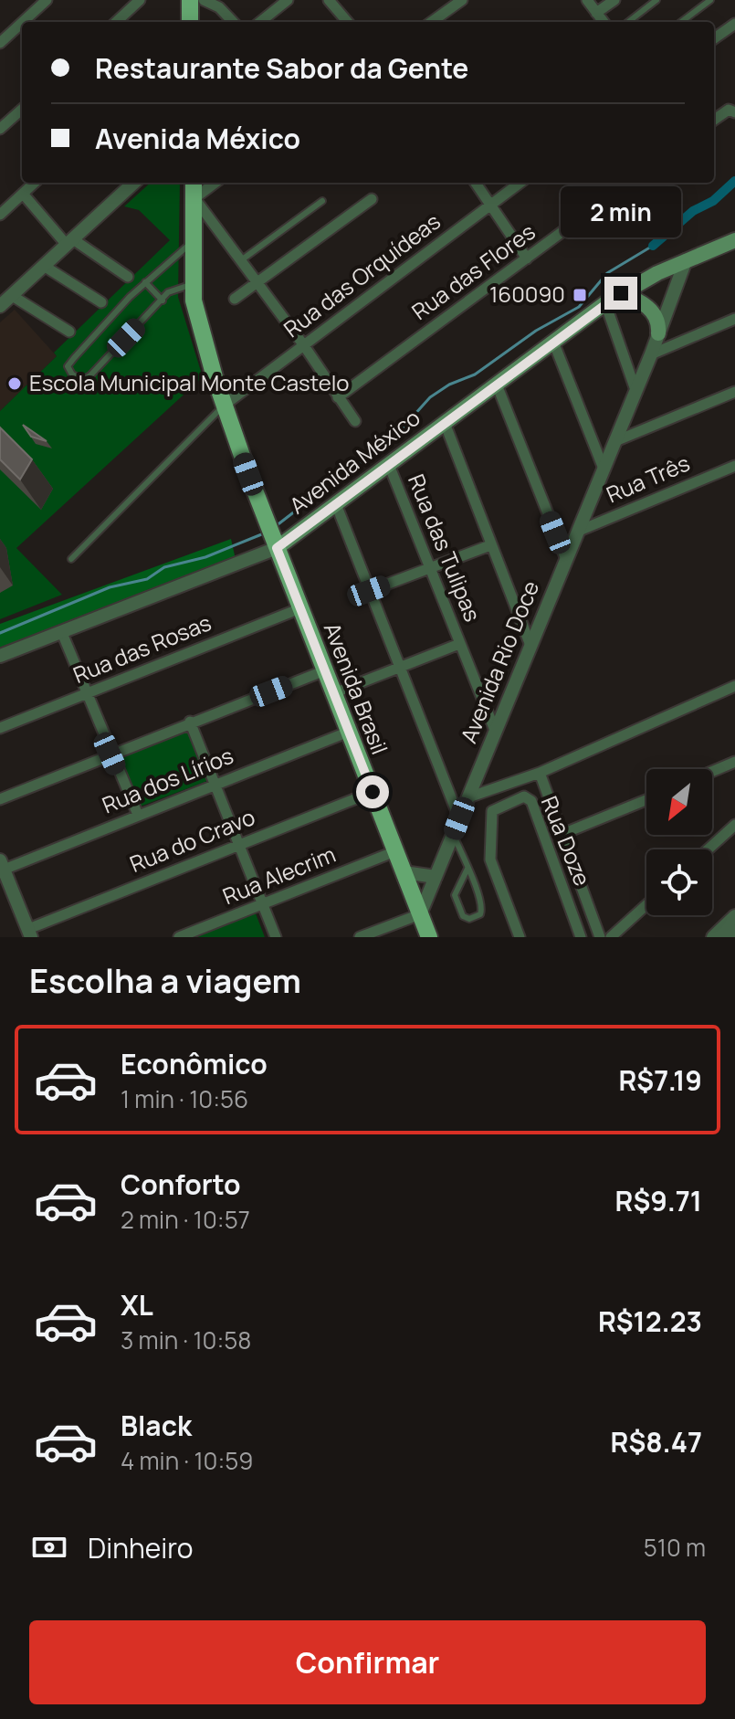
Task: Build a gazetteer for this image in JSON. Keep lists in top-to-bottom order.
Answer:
{
  "streets": {
    "main road": ["Avenida México", "Avenida Brasil"],
    "street": [
      "Rua das Flores",
      "Rua das Orquídeas",
      "Rua Três",
      "Rua das Tulipas",
      "Rua das Rosas",
      "Avenida Rio Doce",
      "Rua dos Lírios",
      "Rua do Cravo",
      "Rua Doze",
      "Rua Alecrim"
    ]
  },
  "crossings": [
    ["Rua das Orquídeas", "Avenida Brasil"],
    ["Avenida México", "Rua das Tulipas"],
    ["Avenida México", "Avenida Rio Doce"],
    ["Avenida México", "Avenida Brasil"],
    ["Rua Três", "Avenida Rio Doce"],
    ["Rua das Tulipas", "Avenida Rio Doce"],
    ["Rua das Rosas", "Avenida Brasil"],
    ["Avenida Rio Doce", "Avenida Brasil"],
    ["Avenida Brasil", "Rua dos Lírios"],
    ["Avenida Brasil", "Rua do Cravo"],
    ["Avenida Brasil", "Rua Alecrim"]
  ],
  "places": {
    "transit": ["160090"],
    "other": ["Escola Municipal Monte Castelo"]
  },
  "north": "bottom left",
  "page": {
    "banner": ["Restaurante Sabor da Gente", "Avenida México"],
    "bubble": "2 min",
    "heading": "Escolha a viagem",
    "list": [
      {
        "name": "Econômico",
        "note": "1 min · 10:56",
        "value": "R$7.19"
      },
      {
        "name": "Conforto",
        "note": "2 min · 10:57",
        "value": "R$9.71"
      },
      {
        "name": "XL",
        "note": "3 min · 10:58",
        "value": "R$12.23"
      },
      {
        "name": "Black",
        "note": "4 min · 10:59",
        "value": "R$8.47"
      }
    ],
    "pay": ["Dinheiro", "510 m"],
    "buttons": "Confirmar"
  }
}
